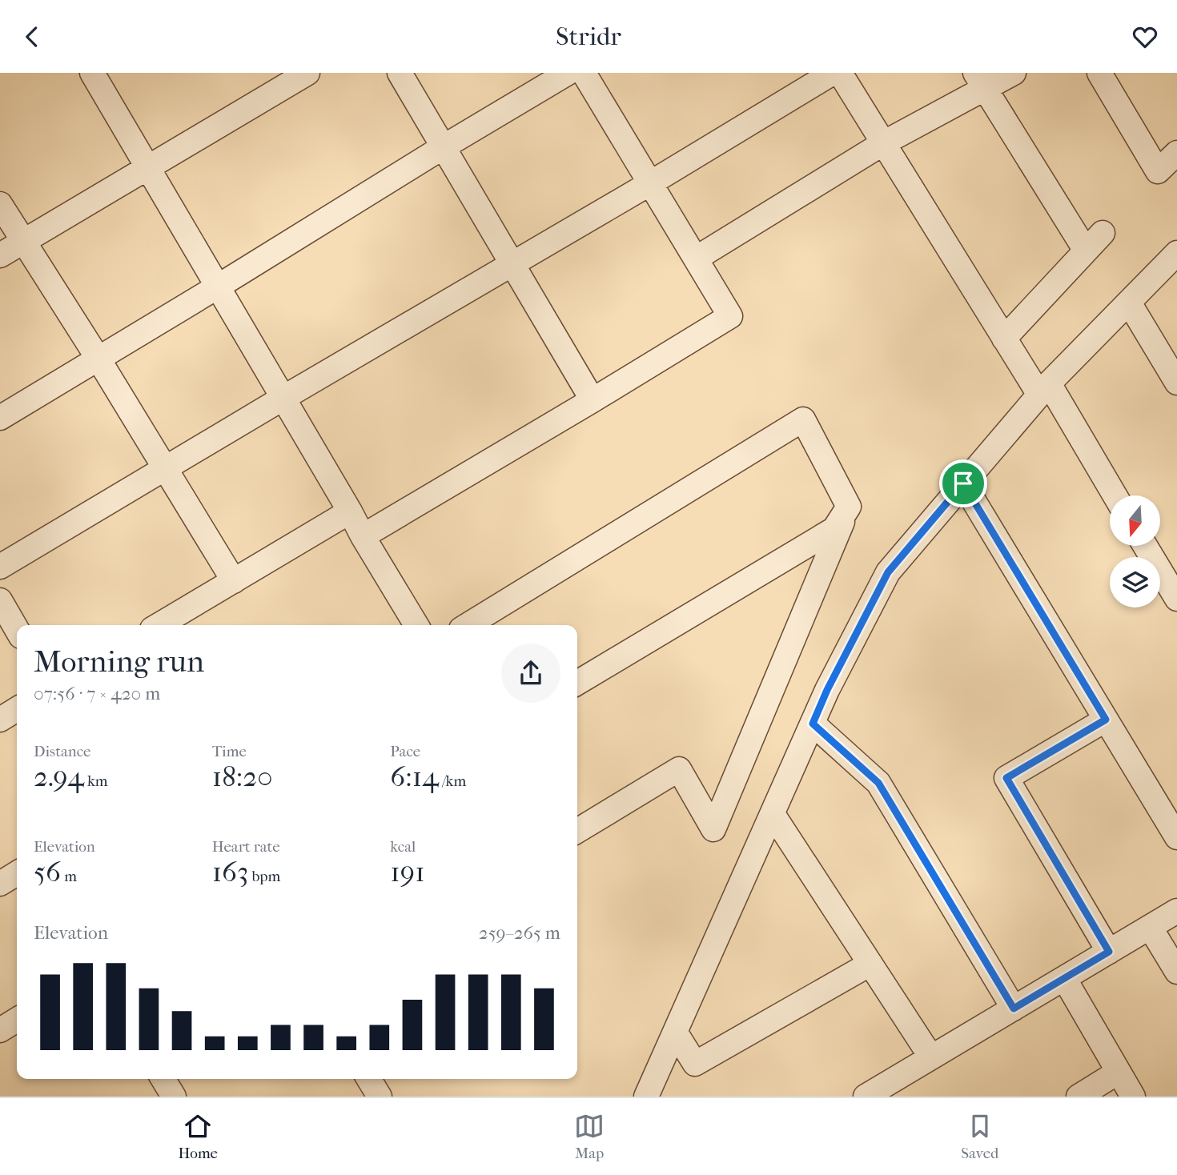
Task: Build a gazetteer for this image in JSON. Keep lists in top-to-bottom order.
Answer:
{
  "north": "bottom",
  "page": {
    "header": "Stridr",
    "heading": ["Morning run", "07:56 · 7 × 420 m"],
    "stats": [
      ["Distance", "2.94 km"],
      ["Time", "18:20"],
      ["Pace", "6:14 /km"],
      ["Elevation", "56 m"],
      ["Heart rate", "163 bpm"],
      ["kcal", "191"]
    ],
    "chart": ["Elevation", "259–265 m"],
    "tabs": ["Home", "Map", "Saved"]
  }
}
